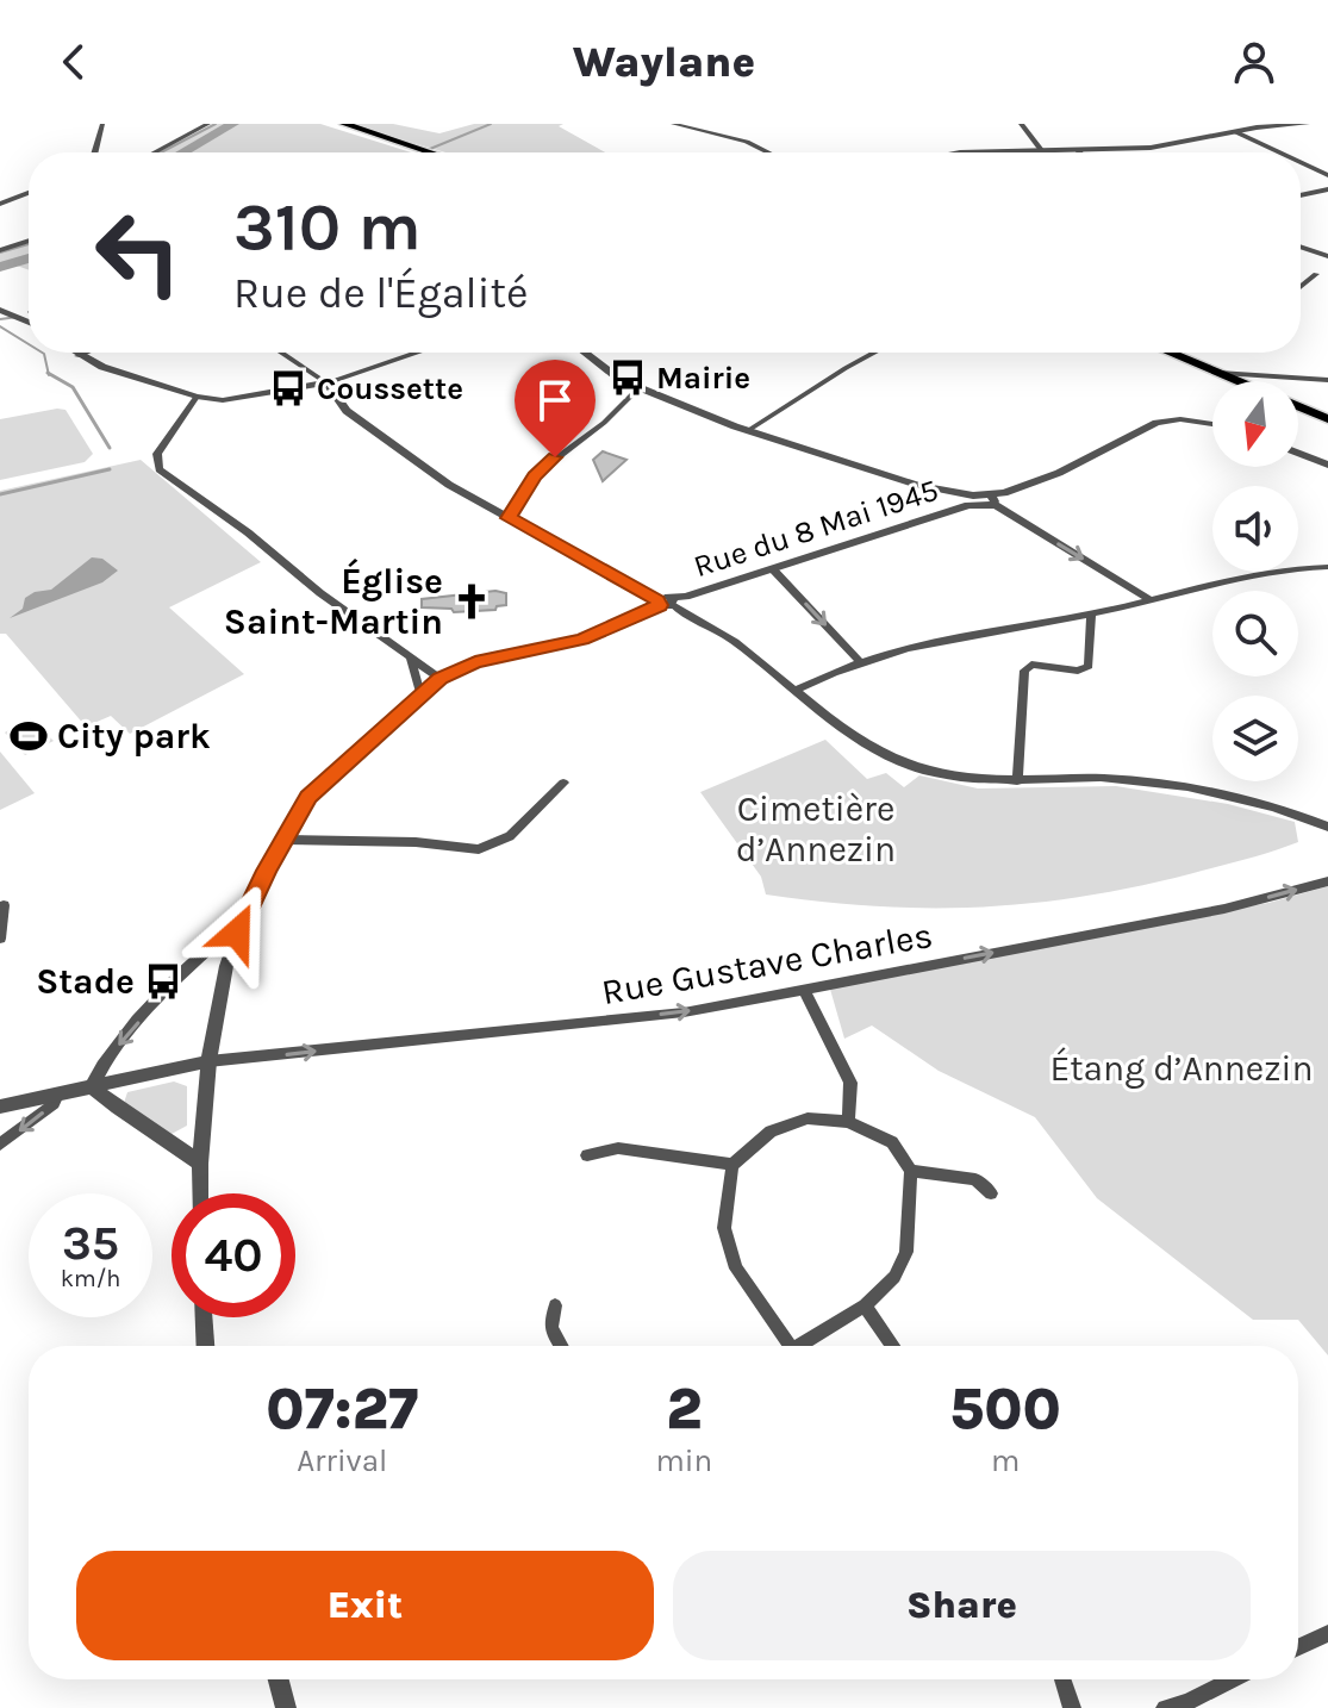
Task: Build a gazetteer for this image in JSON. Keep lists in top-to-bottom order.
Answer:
{
  "streets": {
    "street": ["Rue du 8 Mai 1945", "Rue Gustave Charles"]
  },
  "one_way": ["Rue Gustave Charles"],
  "parks": ["Cimetière d’Annezin", "Étang d’Annezin"],
  "places": {
    "bus stop": ["Mairie", "Coussette", "Stade"],
    "church": ["Église Saint-Martin"],
    "sports": ["City park"]
  },
  "north": "bottom",
  "page": {
    "header": "Waylane",
    "turn": ["310 m", "Rue de l'Égalité"],
    "speed": "35 km/h",
    "limit": "40",
    "eta": [
      "07:27",
      "Arrival",
      "2",
      "min",
      "500",
      "m"
    ],
    "buttons": ["Exit", "Share"]
  }
}
